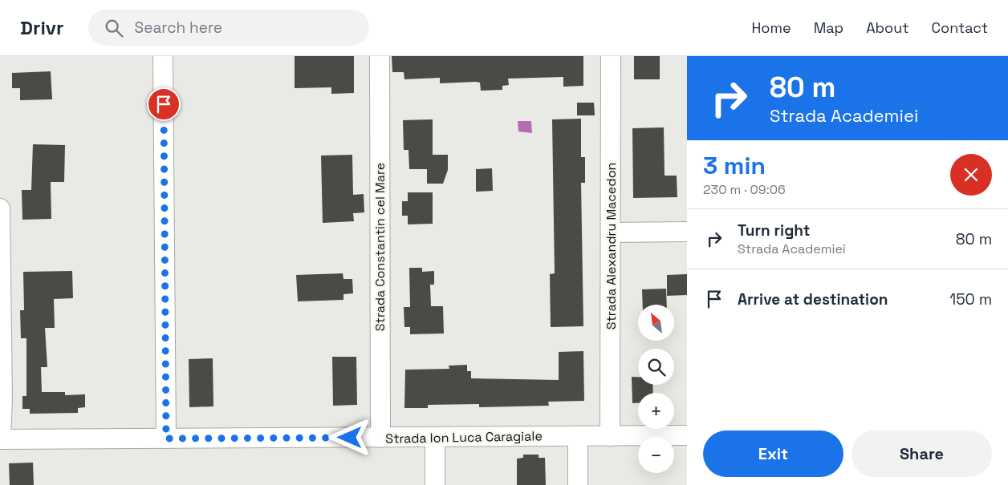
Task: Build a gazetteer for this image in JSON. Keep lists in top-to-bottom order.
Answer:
{
  "streets": {
    "street": ["Strada Alexandru Macedon", "Strada Constantin cel Mare", "Strada Ion Luca Caragiale"]
  },
  "crossings": [
    ["Strada Alexandru Macedon", "Strada Ion Luca Caragiale"],
    ["Strada Constantin cel Mare", "Strada Ion Luca Caragiale"]
  ],
  "north": "top left",
  "page": {
    "header": "Drivr",
    "search": "Search here",
    "nav": [
      "Home",
      "Map",
      "About",
      "Contact"
    ],
    "turn": ["80 m", "Strada Academiei"],
    "heading": ["3 min", "230 m · 09:06"],
    "list": [
      {
        "name": "Turn right",
        "note": "Strada Academiei",
        "value": "80 m"
      },
      {
        "name": "Arrive at destination",
        "value": "150 m"
      }
    ],
    "map_buttons": ["+", "−"],
    "buttons": ["Exit", "Share"]
  }
}
